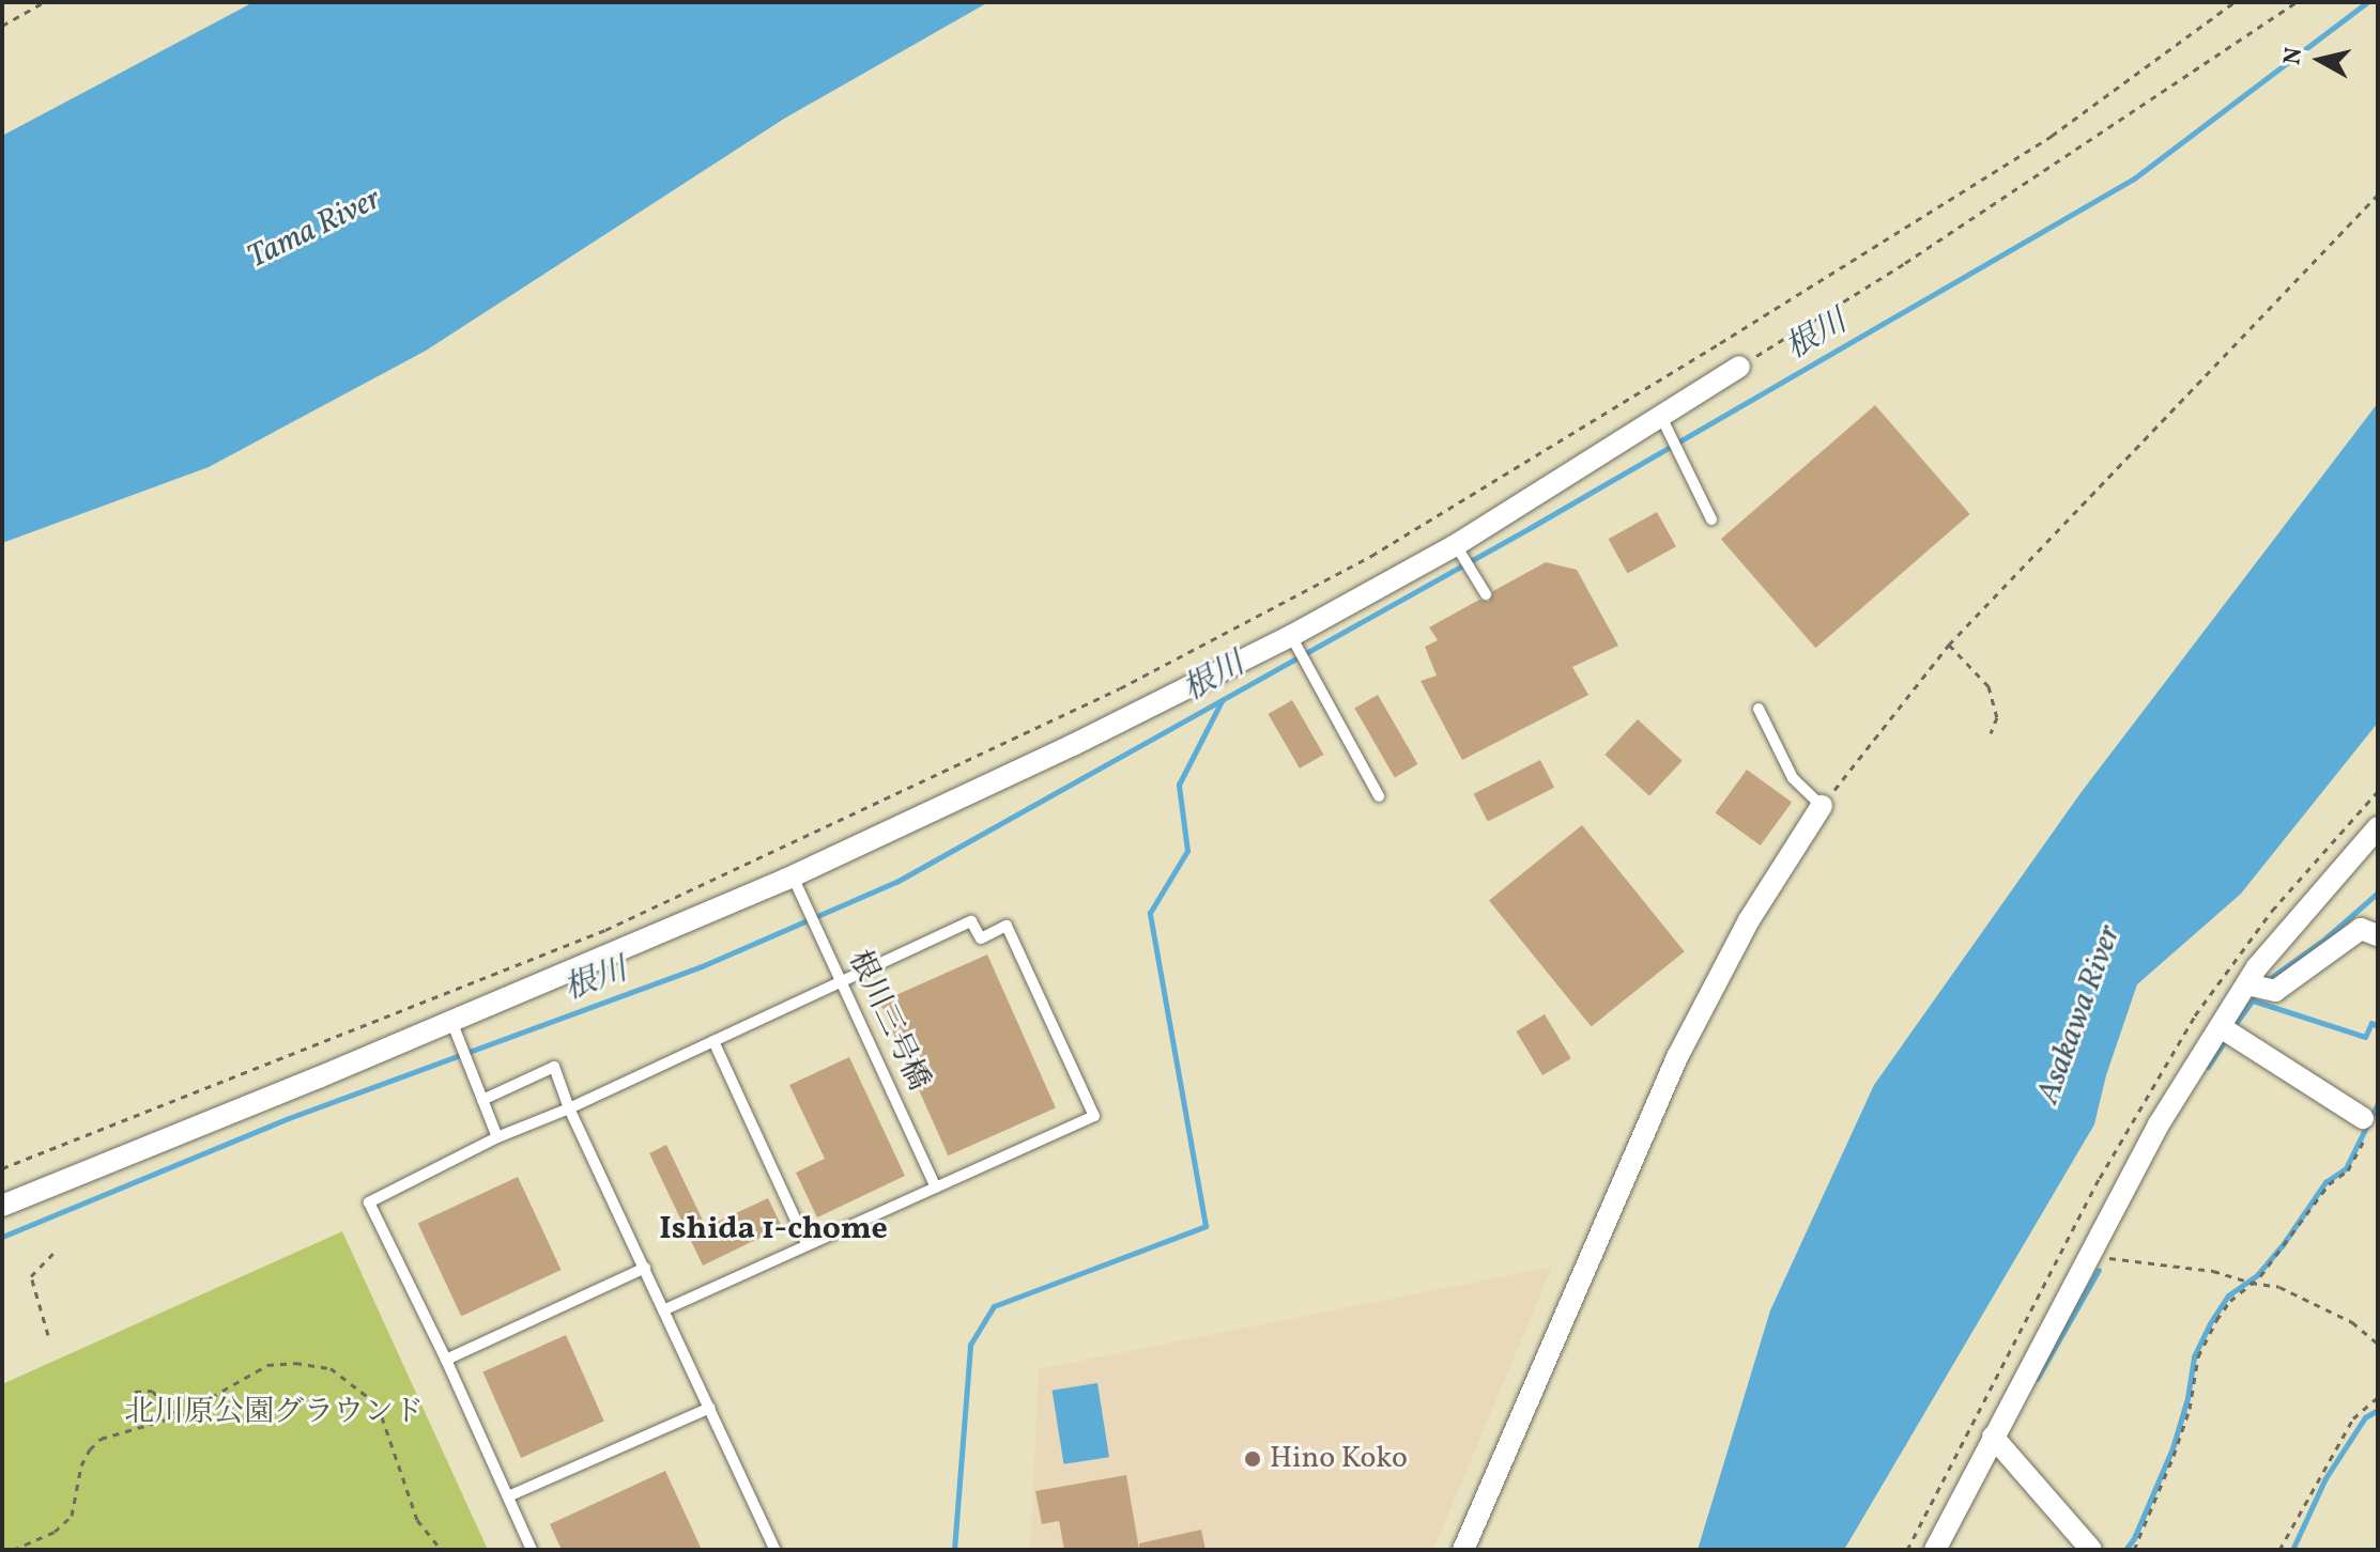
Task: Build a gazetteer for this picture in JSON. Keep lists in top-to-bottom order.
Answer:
{
  "streets": {
    "lane": ["根川三号橋"]
  },
  "districts": ["Ishida 1-chome"],
  "water": ["Tama River", "根川", "Asakawa River"],
  "parks": ["北川原公園グラウンド"],
  "places": ["Hino Koko"],
  "north": "left"
}
